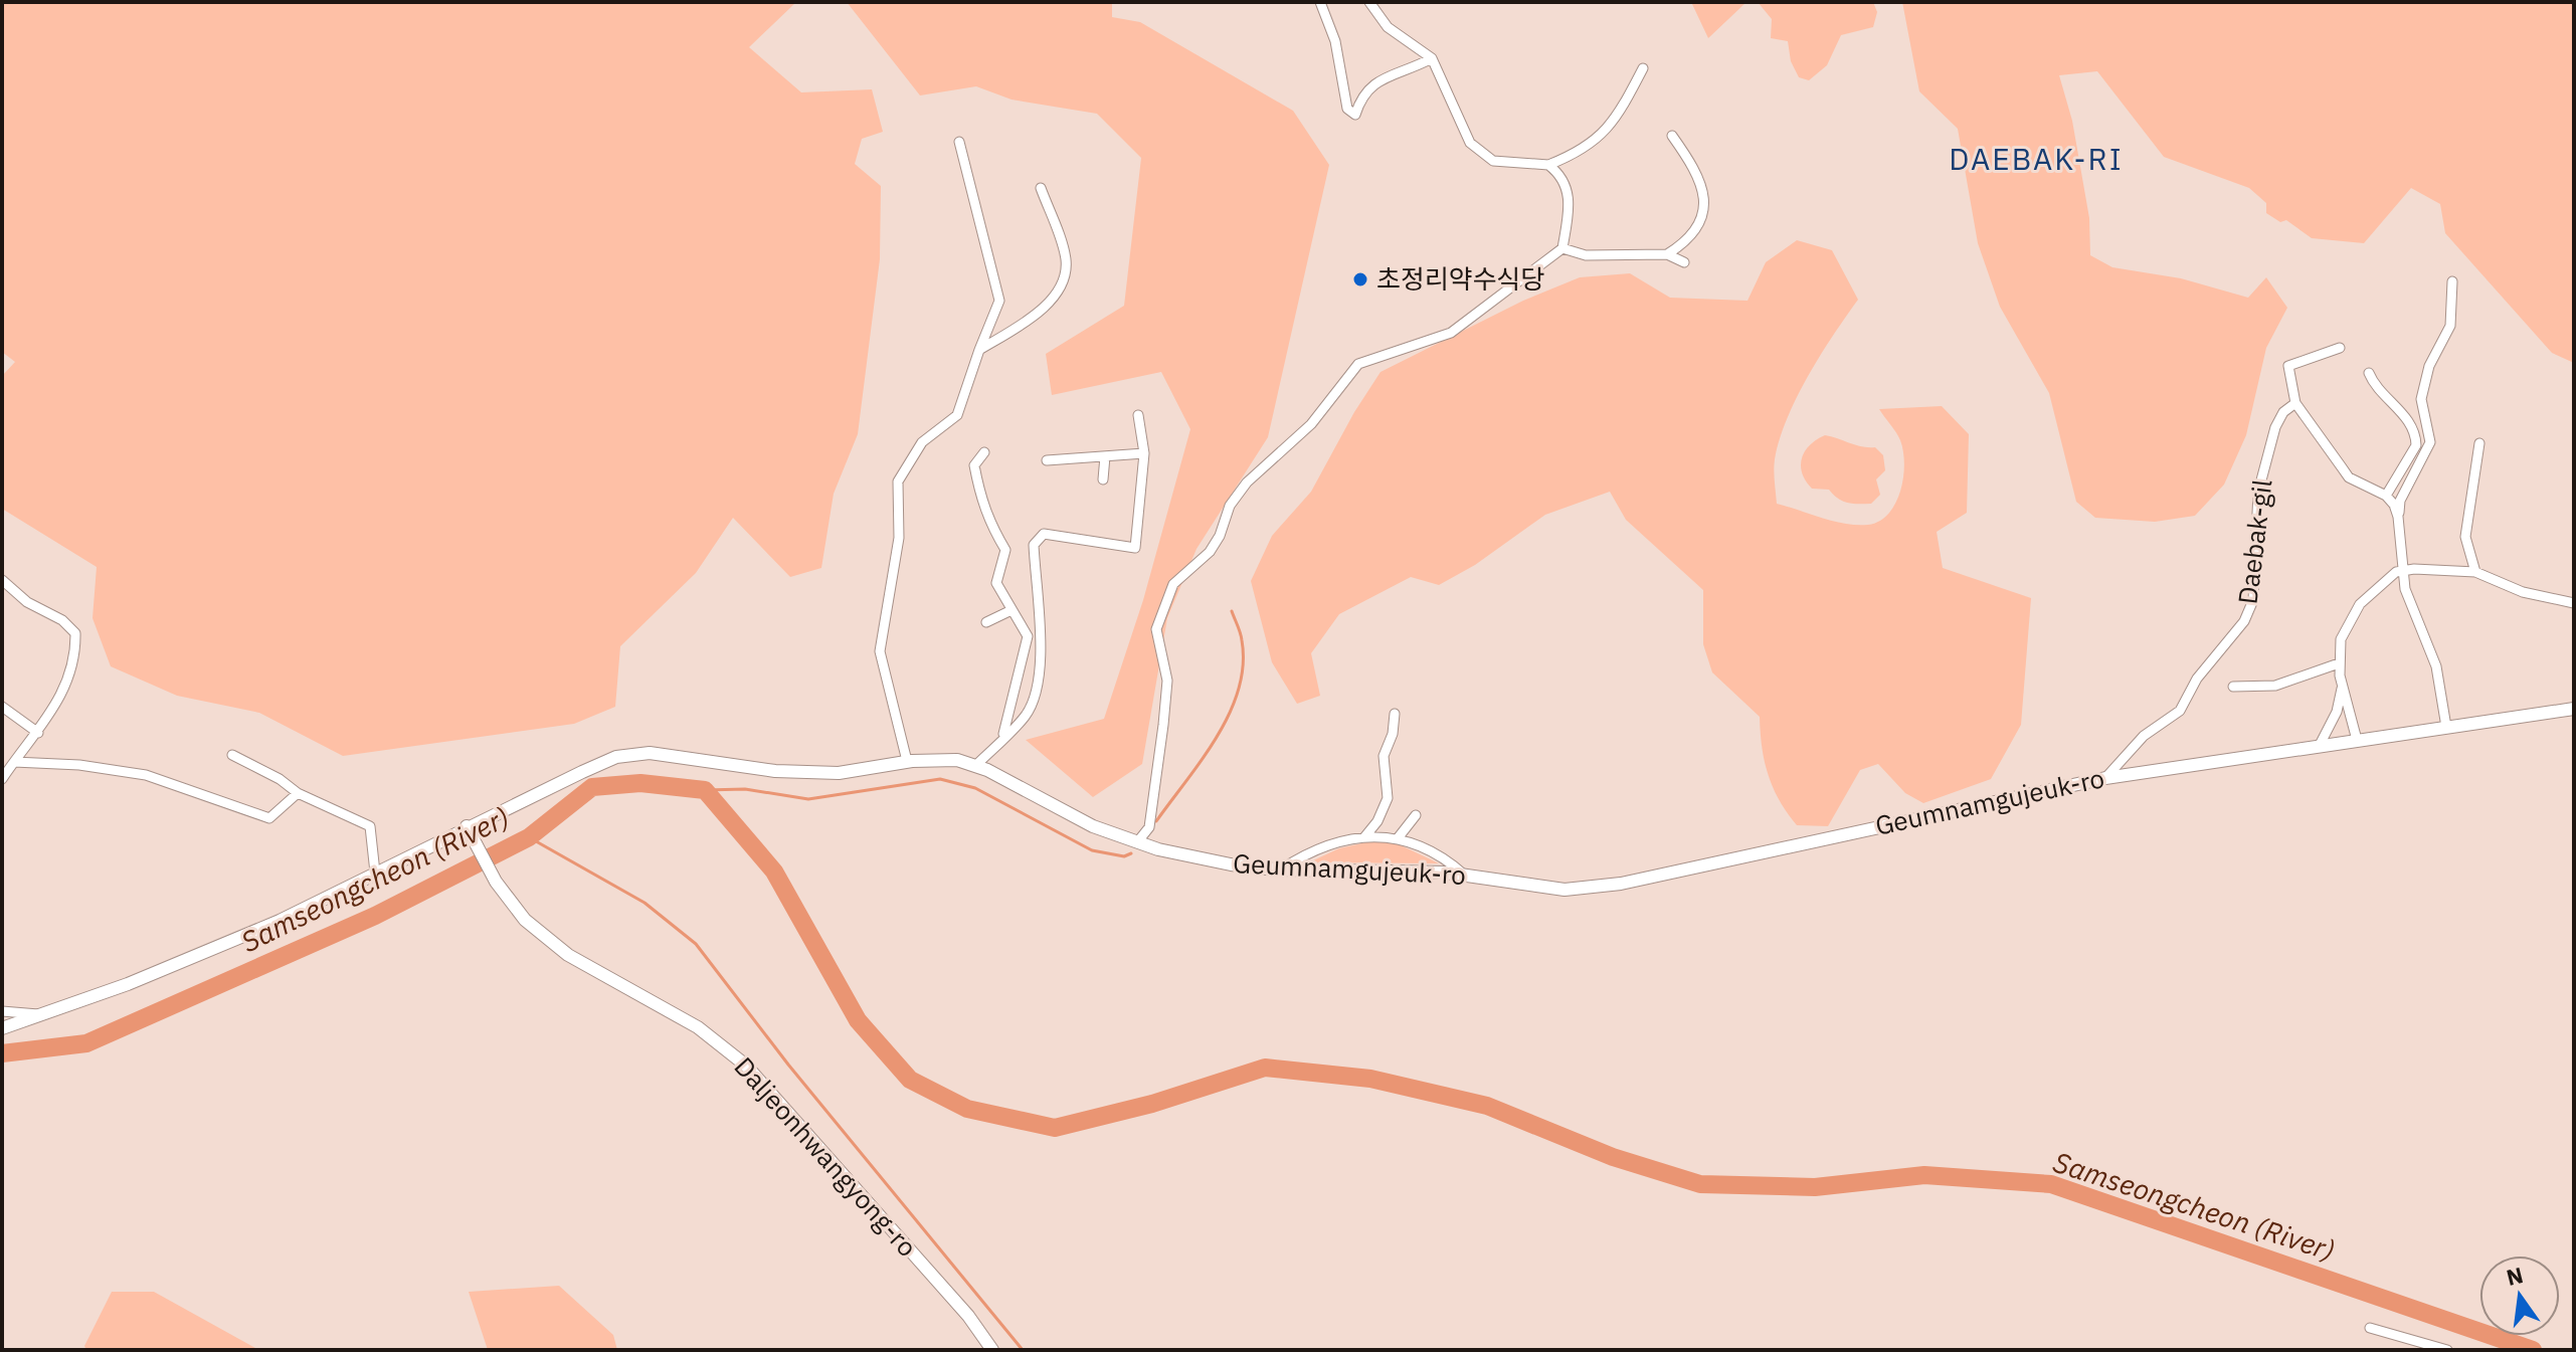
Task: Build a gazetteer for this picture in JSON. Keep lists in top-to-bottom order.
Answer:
{
  "streets": {
    "main road": ["Geumnamgujeuk-ro", "Daljeonhwangyong-ro"],
    "street": ["Daebak-gil"]
  },
  "crossings": [
    ["Daebak-gil", "Geumnamgujeuk-ro"],
    ["Geumnamgujeuk-ro", "Daljeonhwangyong-ro"]
  ],
  "districts": ["DAEBAK-RI"],
  "water": ["Samseongcheon (River)"],
  "places": ["초정리약수식당"],
  "north": "top"
}
